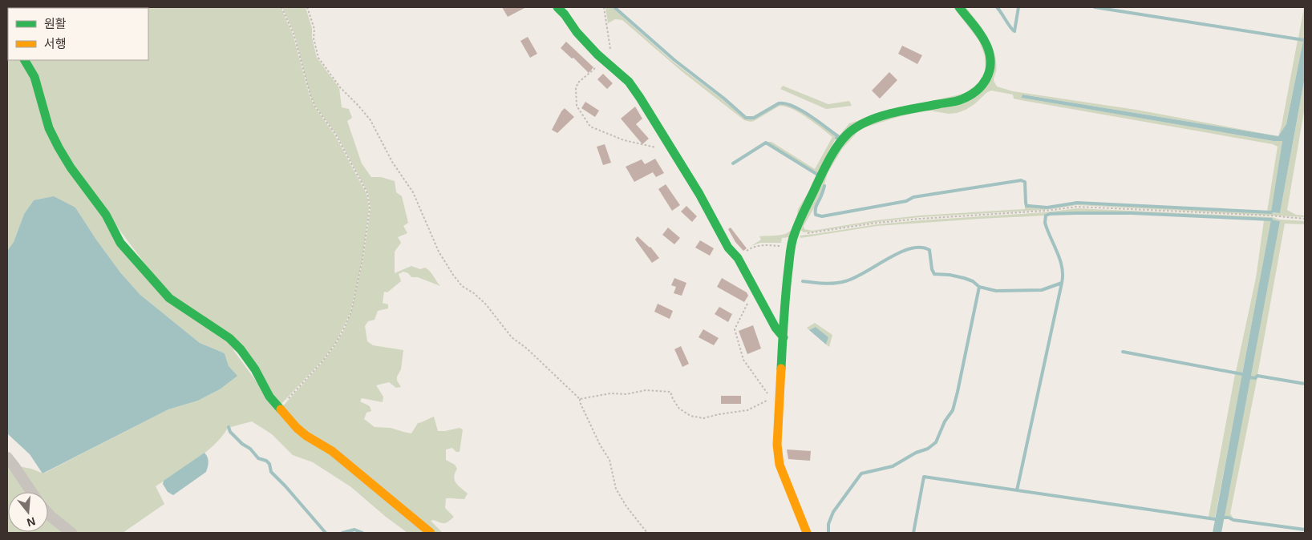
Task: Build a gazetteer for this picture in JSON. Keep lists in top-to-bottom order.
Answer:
{
  "legend": ["원활", "서행"],
  "north": "bottom"
}
